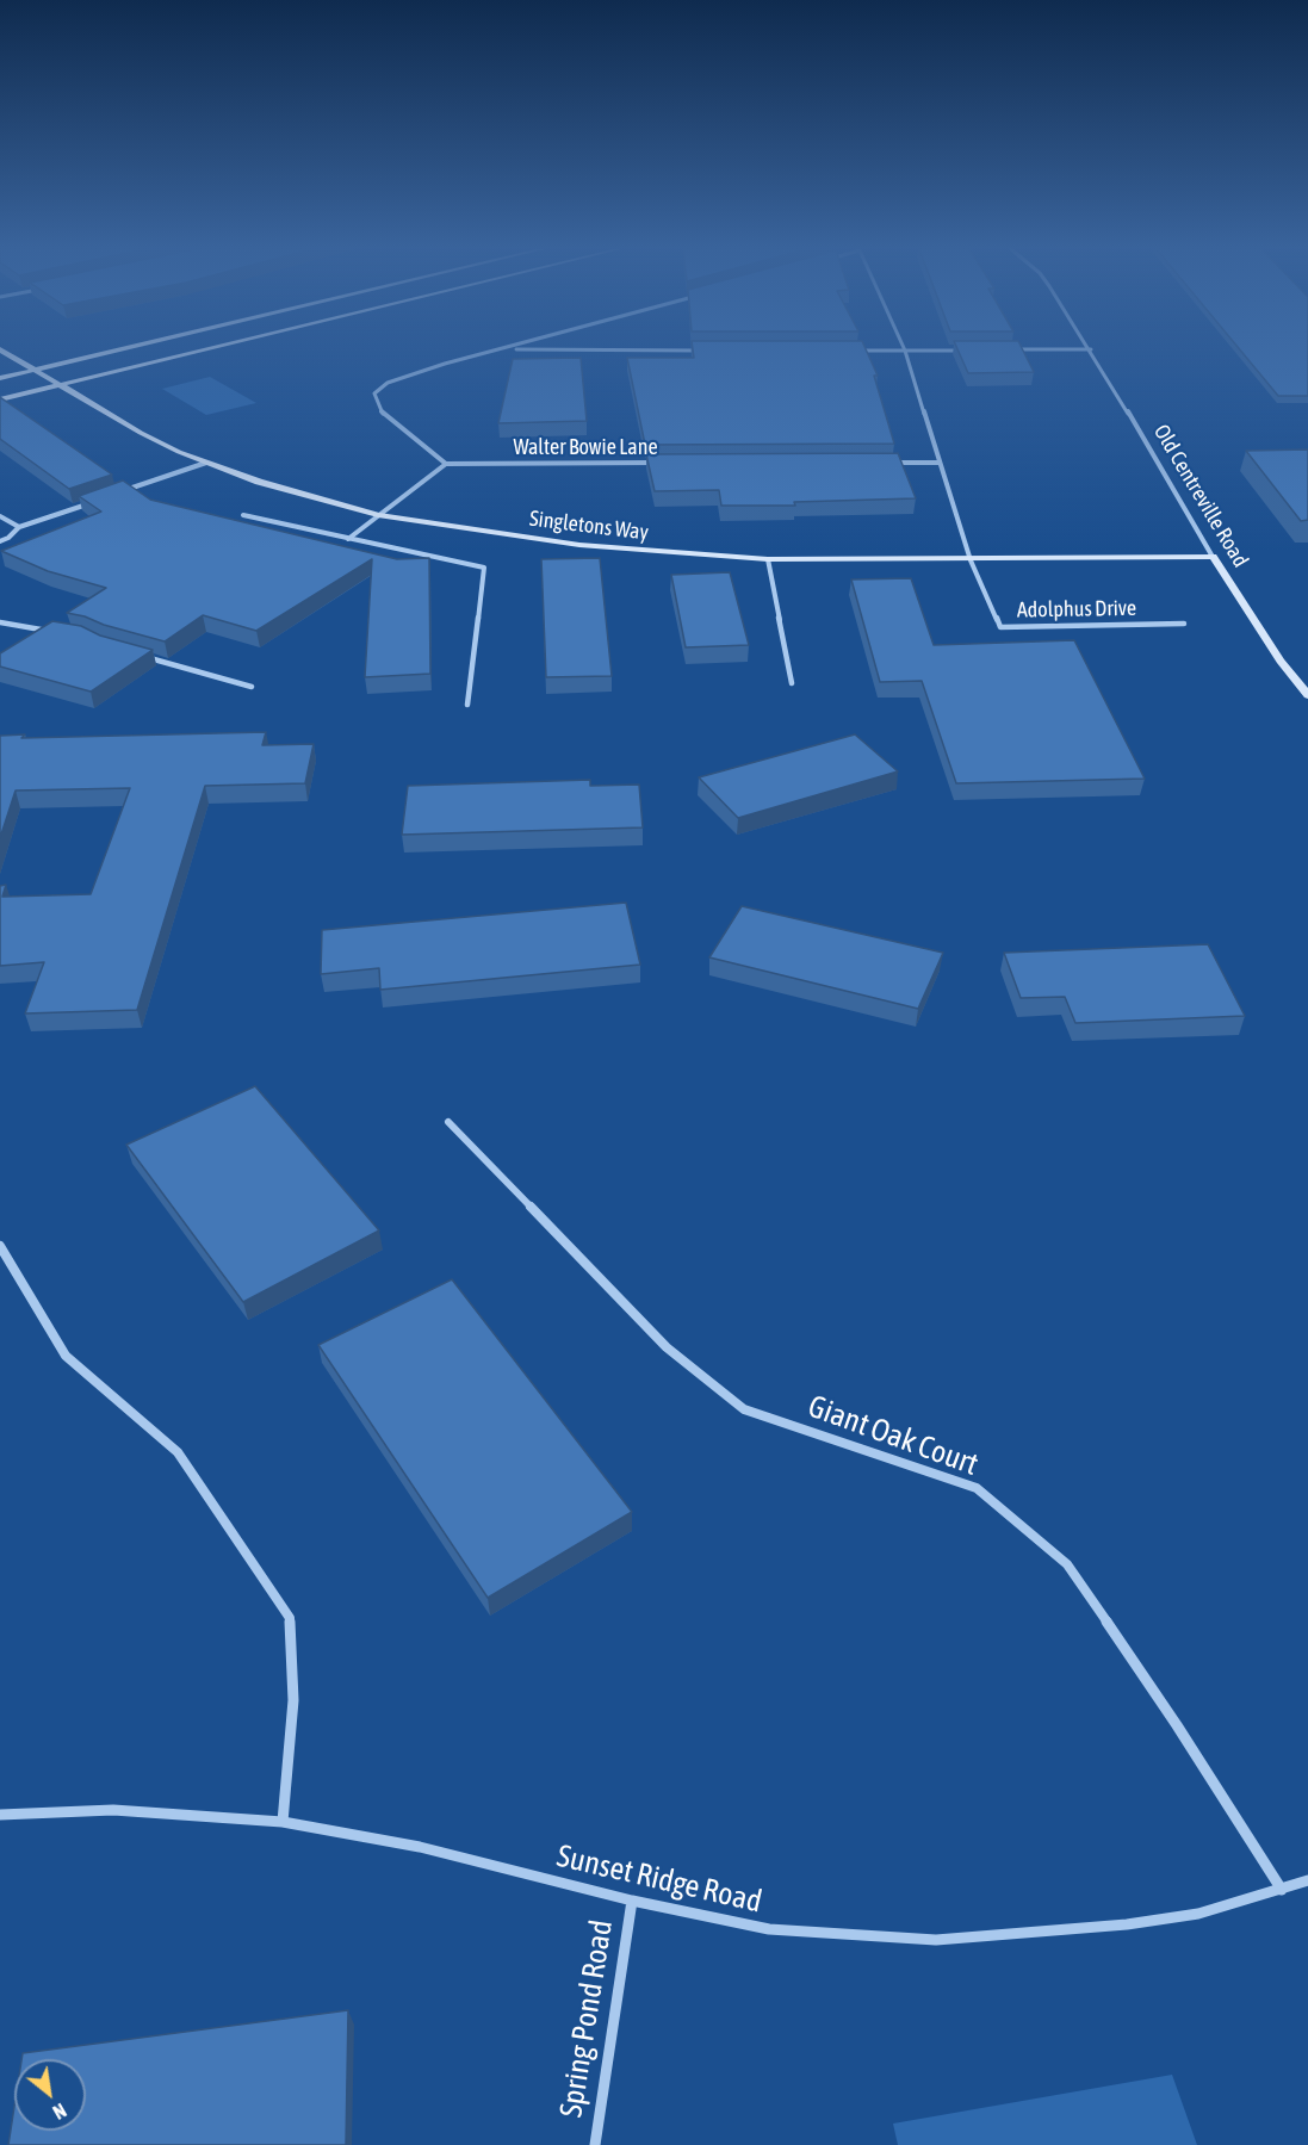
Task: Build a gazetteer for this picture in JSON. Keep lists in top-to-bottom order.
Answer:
{
  "streets": {
    "street": [
      "Walter Bowie Lane",
      "Old Centreville Road",
      "Singletons Way",
      "Adolphus Drive",
      "Giant Oak Court",
      "Sunset Ridge Road",
      "Spring Pond Road"
    ]
  },
  "crossings": [
    ["Old Centreville Road", "Singletons Way"],
    ["Singletons Way", "Adolphus Drive"],
    ["Giant Oak Court", "Sunset Ridge Road"],
    ["Sunset Ridge Road", "Spring Pond Road"]
  ],
  "north": "bottom right"
}
